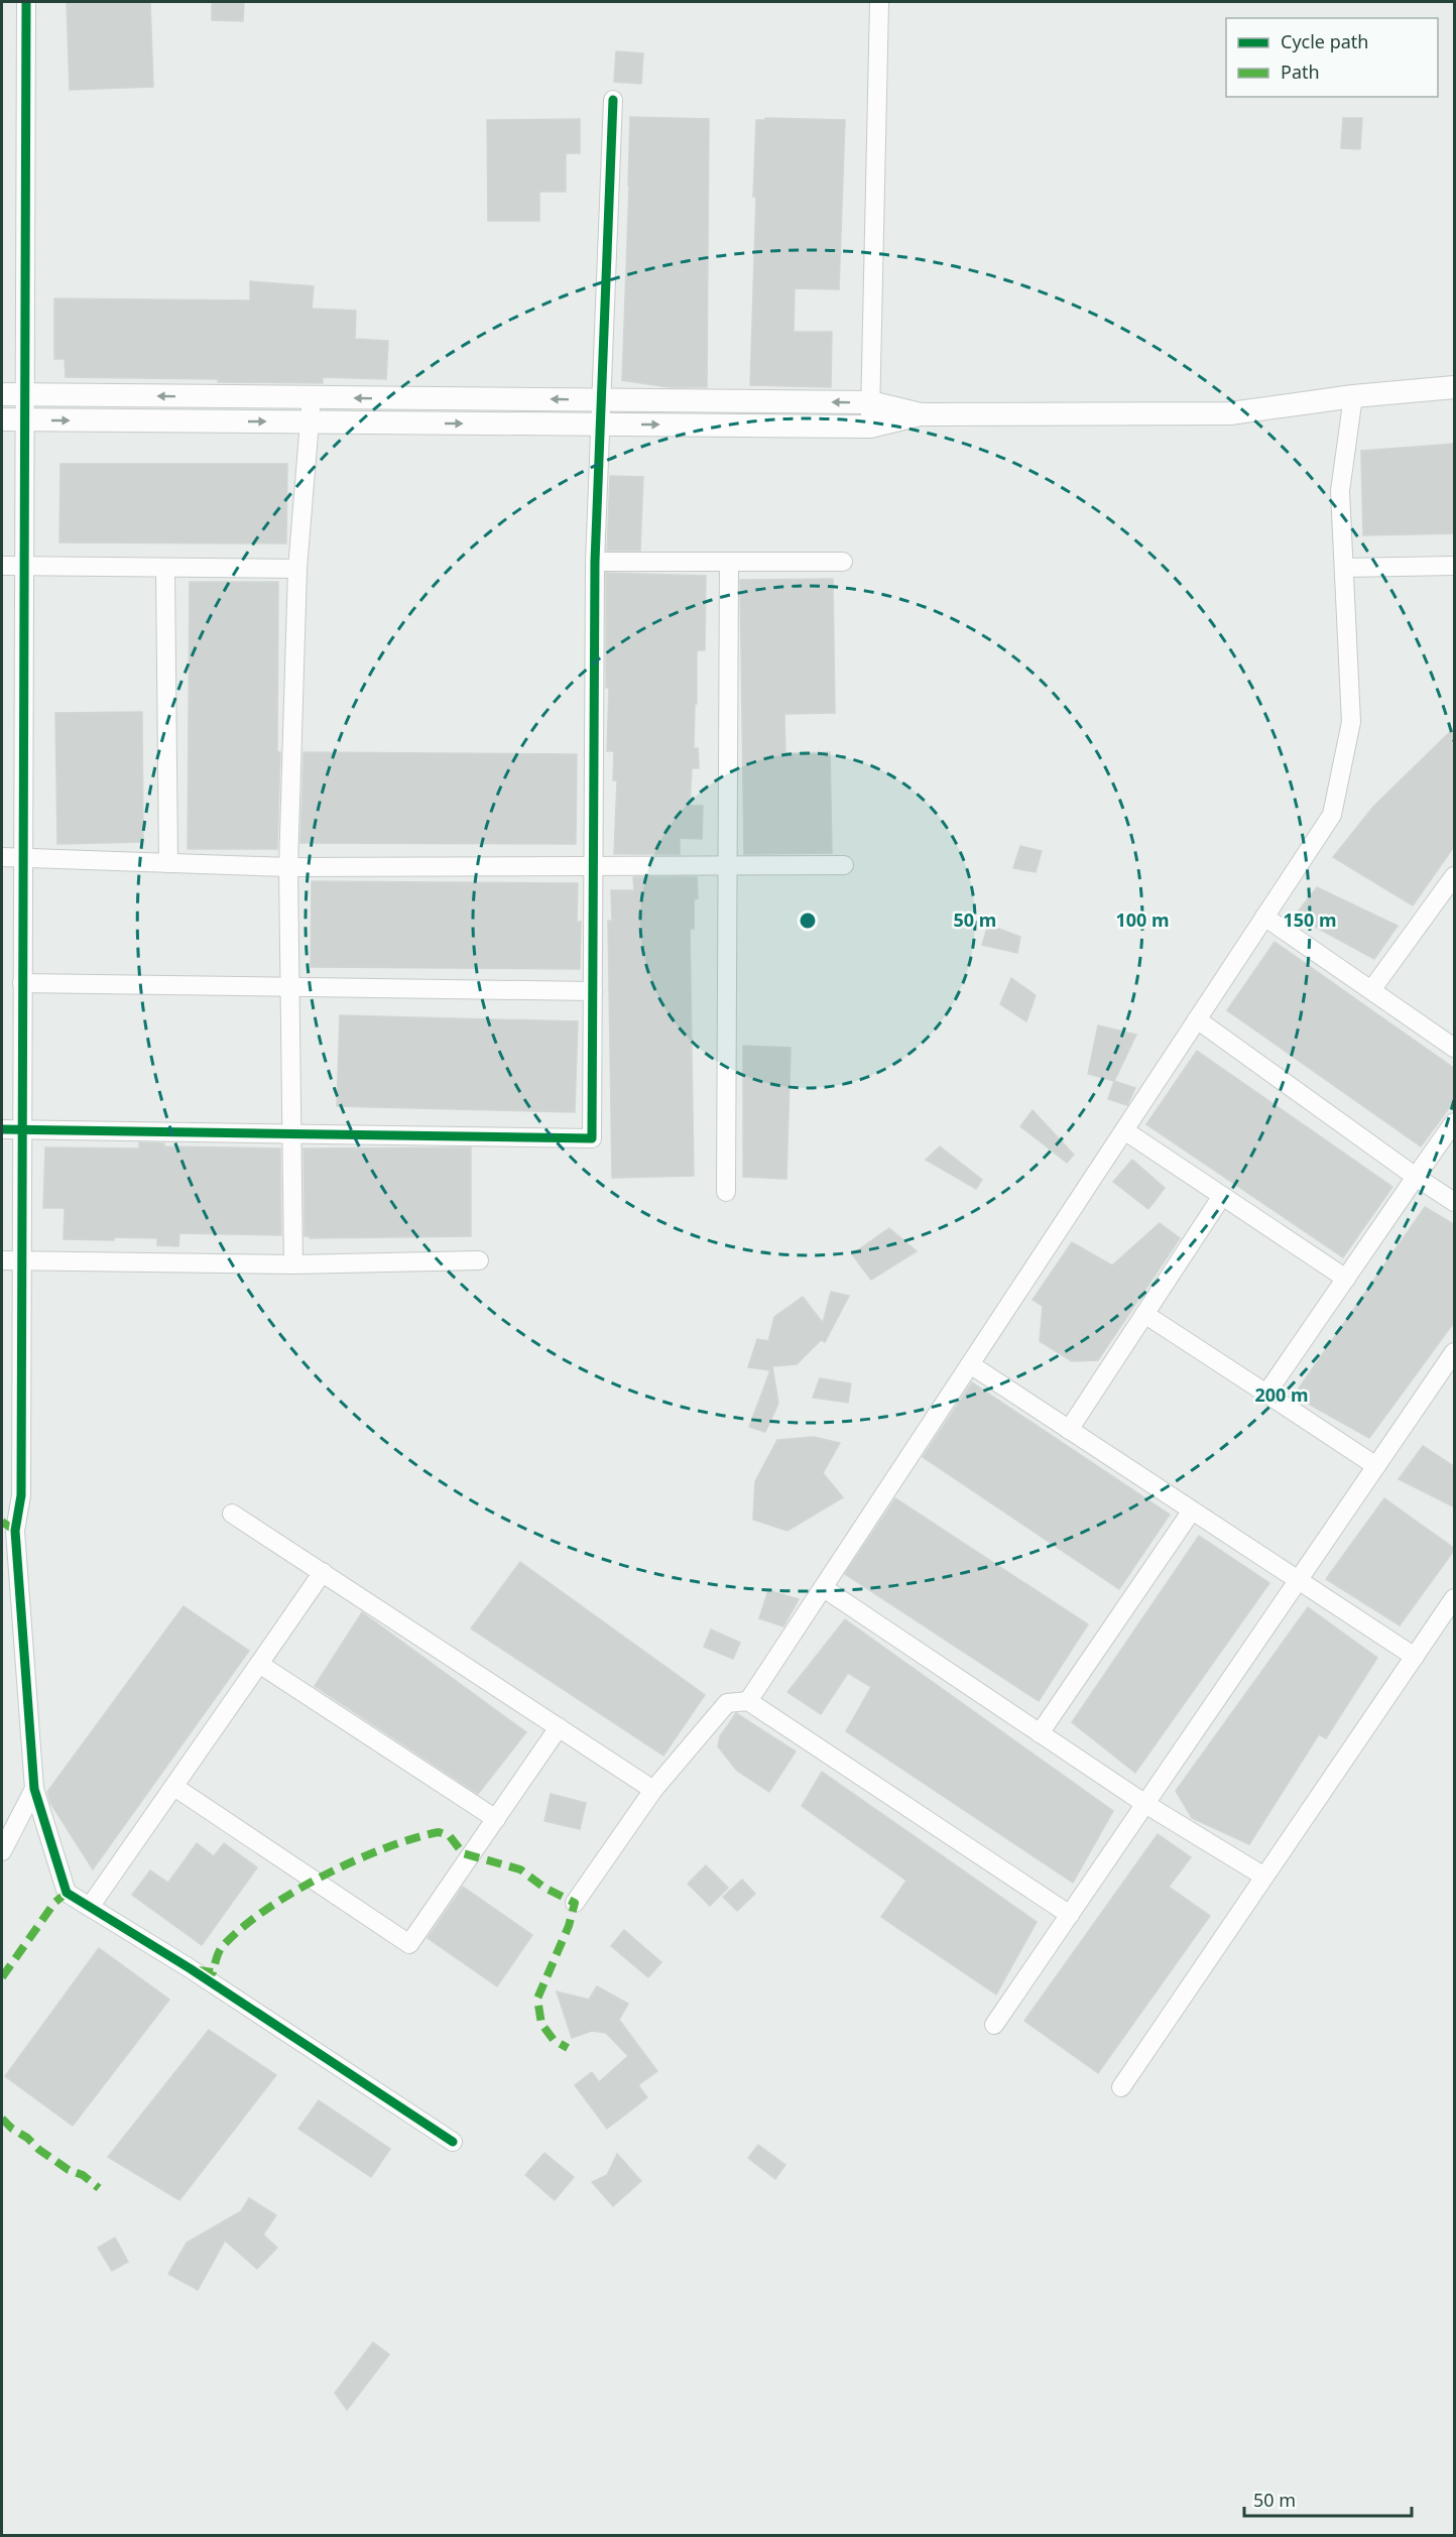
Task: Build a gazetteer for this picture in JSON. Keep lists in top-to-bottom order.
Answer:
{
  "legend": ["Cycle path", "Path"],
  "scale_bar": "50 m",
  "rings": [
    "50 m",
    "100 m",
    "150 m",
    "200 m"
  ]
}
